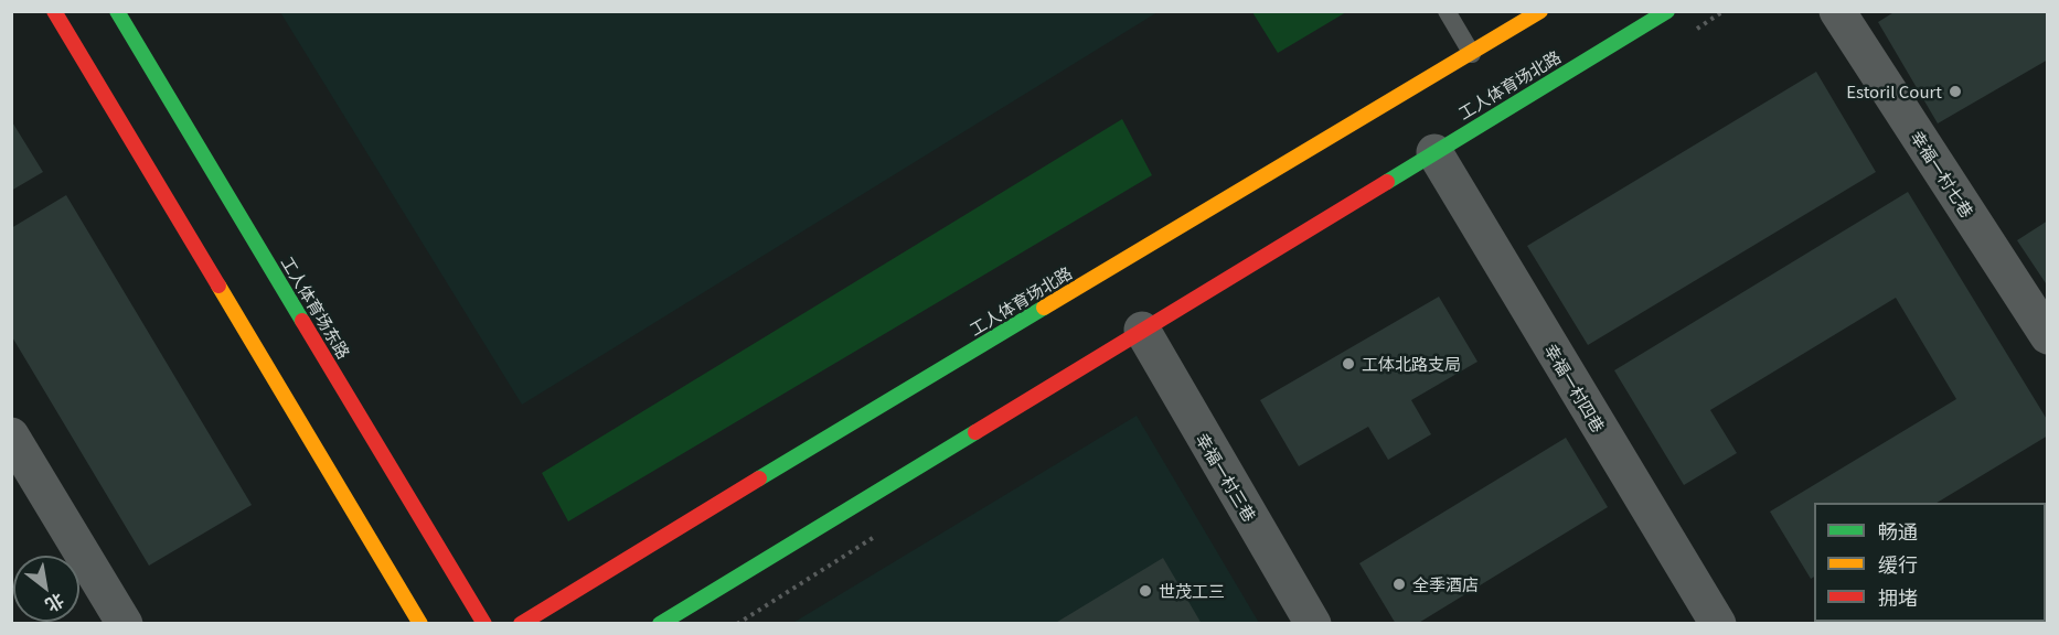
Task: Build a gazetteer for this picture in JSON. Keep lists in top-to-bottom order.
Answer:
{
  "streets": {
    "main road": ["工人体育场北路", "工人体育场东路"],
    "street": ["幸福一村七巷", "幸福一村四巷", "幸福一村三巷"]
  },
  "crossings": [
    ["工人体育场北路", "幸福一村四巷"],
    ["工人体育场北路", "幸福一村三巷"]
  ],
  "places": [
    "Estoril Court",
    "工体北路支局",
    "全季酒店",
    "世茂工三"
  ],
  "legend": ["畅通", "缓行", "拥堵"],
  "north": "bottom right"
}
